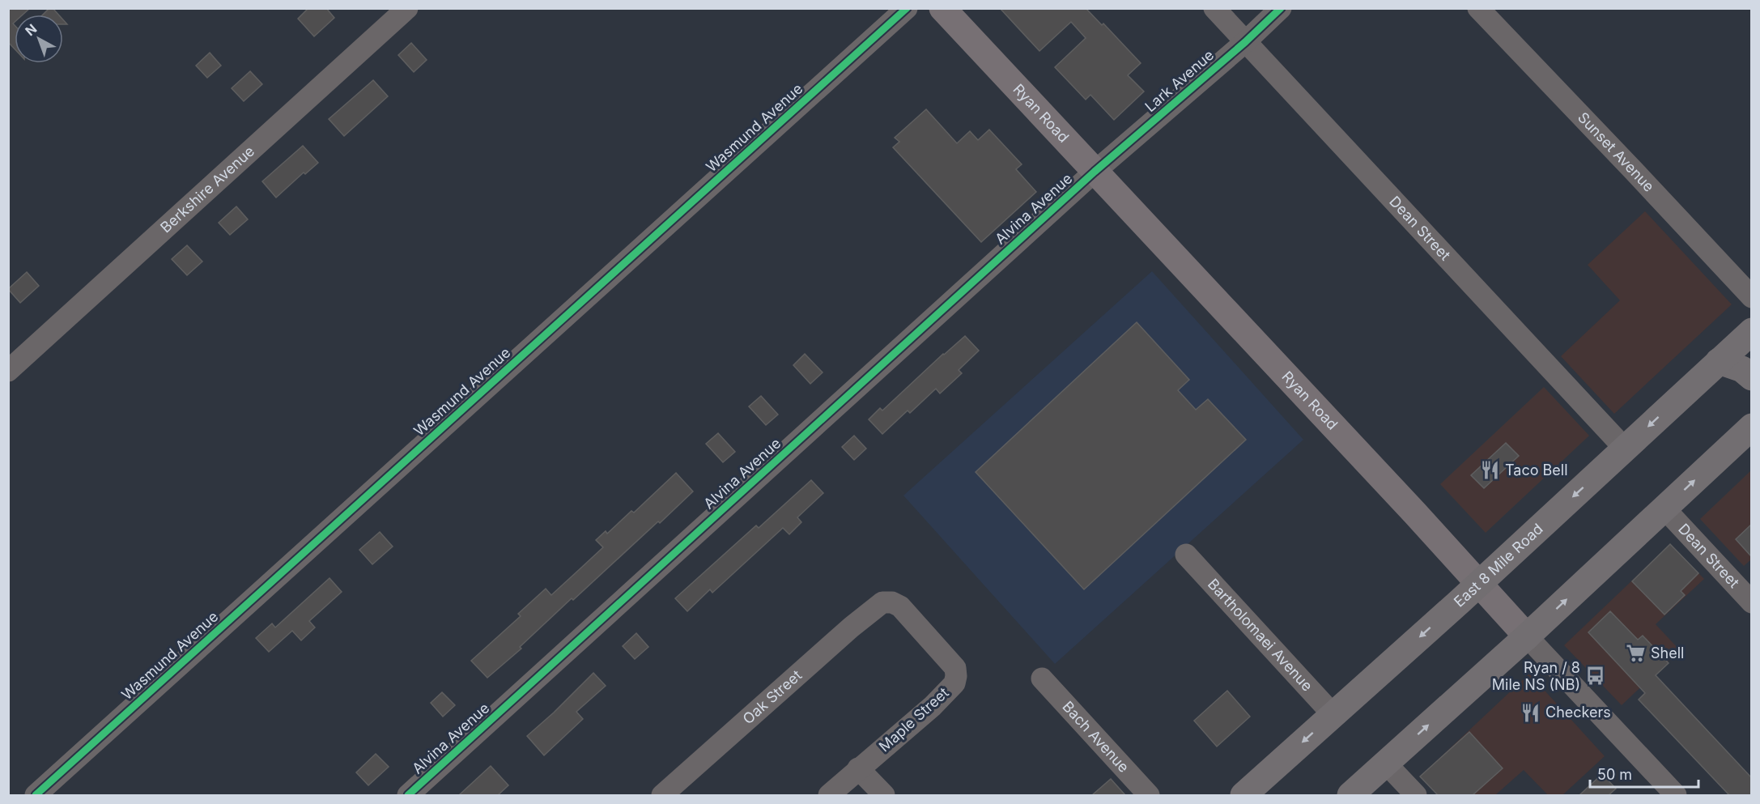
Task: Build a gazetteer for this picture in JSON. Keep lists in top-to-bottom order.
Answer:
{
  "streets": {
    "highway": ["East 8 Mile Road"],
    "main road": ["Ryan Road"],
    "street": [
      "Lark Avenue",
      "Wasmund Avenue",
      "Sunset Avenue",
      "Berkshire Avenue",
      "Alvina Avenue",
      "Dean Street",
      "Bartholomaei Avenue",
      "Oak Street",
      "Maple Street",
      "Bach Avenue"
    ]
  },
  "crossings": [
    ["Lark Avenue", "Ryan Road"],
    ["Lark Avenue", "Alvina Avenue"],
    ["Lark Avenue", "Dean Street"],
    ["Ryan Road", "Alvina Avenue"],
    ["Ryan Road", "East 8 Mile Road"],
    ["Dean Street", "East 8 Mile Road"],
    ["East 8 Mile Road", "Bartholomaei Avenue"],
    ["Oak Street", "Maple Street"]
  ],
  "places": {
    "restaurant": ["Taco Bell", "Checkers"],
    "supermarket": ["Shell"],
    "bus stop": ["Ryan / 8 Mile NS (NB)"]
  },
  "scale_bar": "50 m",
  "north": "top left"
}
